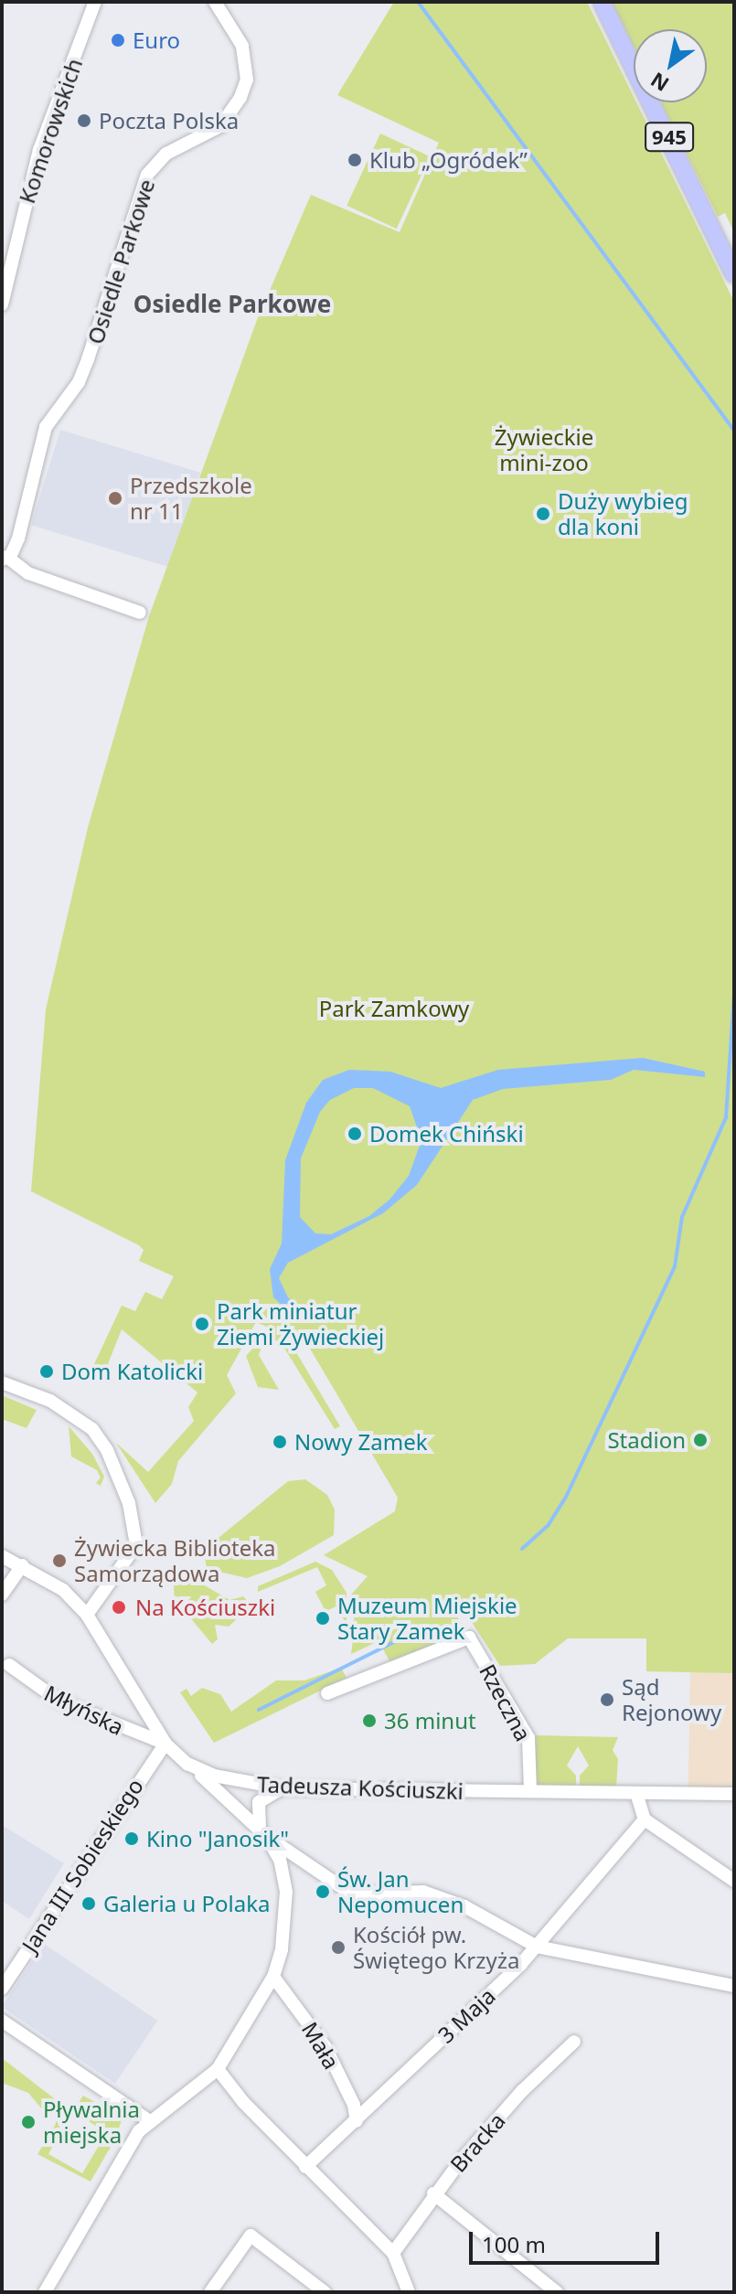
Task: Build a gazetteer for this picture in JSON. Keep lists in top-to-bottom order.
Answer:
{
  "streets": {
    "main road": ["945"],
    "street": [
      "Komorowskich",
      "Osiedle Parkowe",
      "Rzeczna",
      "Młyńska",
      "Tadeusza Kościuszki",
      "Jana III Sobieskiego",
      "3 Maja",
      "Mała",
      "Bracka"
    ]
  },
  "crossings": [
    ["Rzeczna", "Tadeusza Kościuszki"],
    ["Młyńska", "Tadeusza Kościuszki"],
    ["Młyńska", "Jana III Sobieskiego"],
    ["Tadeusza Kościuszki", "Jana III Sobieskiego"],
    ["3 Maja", "Mała"]
  ],
  "districts": ["Osiedle Parkowe"],
  "parks": ["Żywieckie mini-zoo", "Park Zamkowy"],
  "places": [
    "Euro",
    "Poczta Polska",
    "Klub „Ogródek”",
    "Przedszkole nr 11",
    "Duży wybieg dla koni",
    "Domek Chiński",
    "Park miniatur Ziemi Żywieckiej",
    "Dom Katolicki",
    "Stadion",
    "Nowy Zamek",
    "Żywiecka Biblioteka Samorządowa",
    "Na Kościuszki",
    "Muzeum Miejskie Stary Zamek",
    "Sąd Rejonowy",
    "36 minut",
    "Kino \"Janosik\"",
    "Św. Jan Nepomucen",
    "Galeria u Polaka",
    "Kościół pw. Świętego Krzyża",
    "Pływalnia miejska"
  ],
  "scale_bar": "100 m",
  "north": "bottom left"
}
